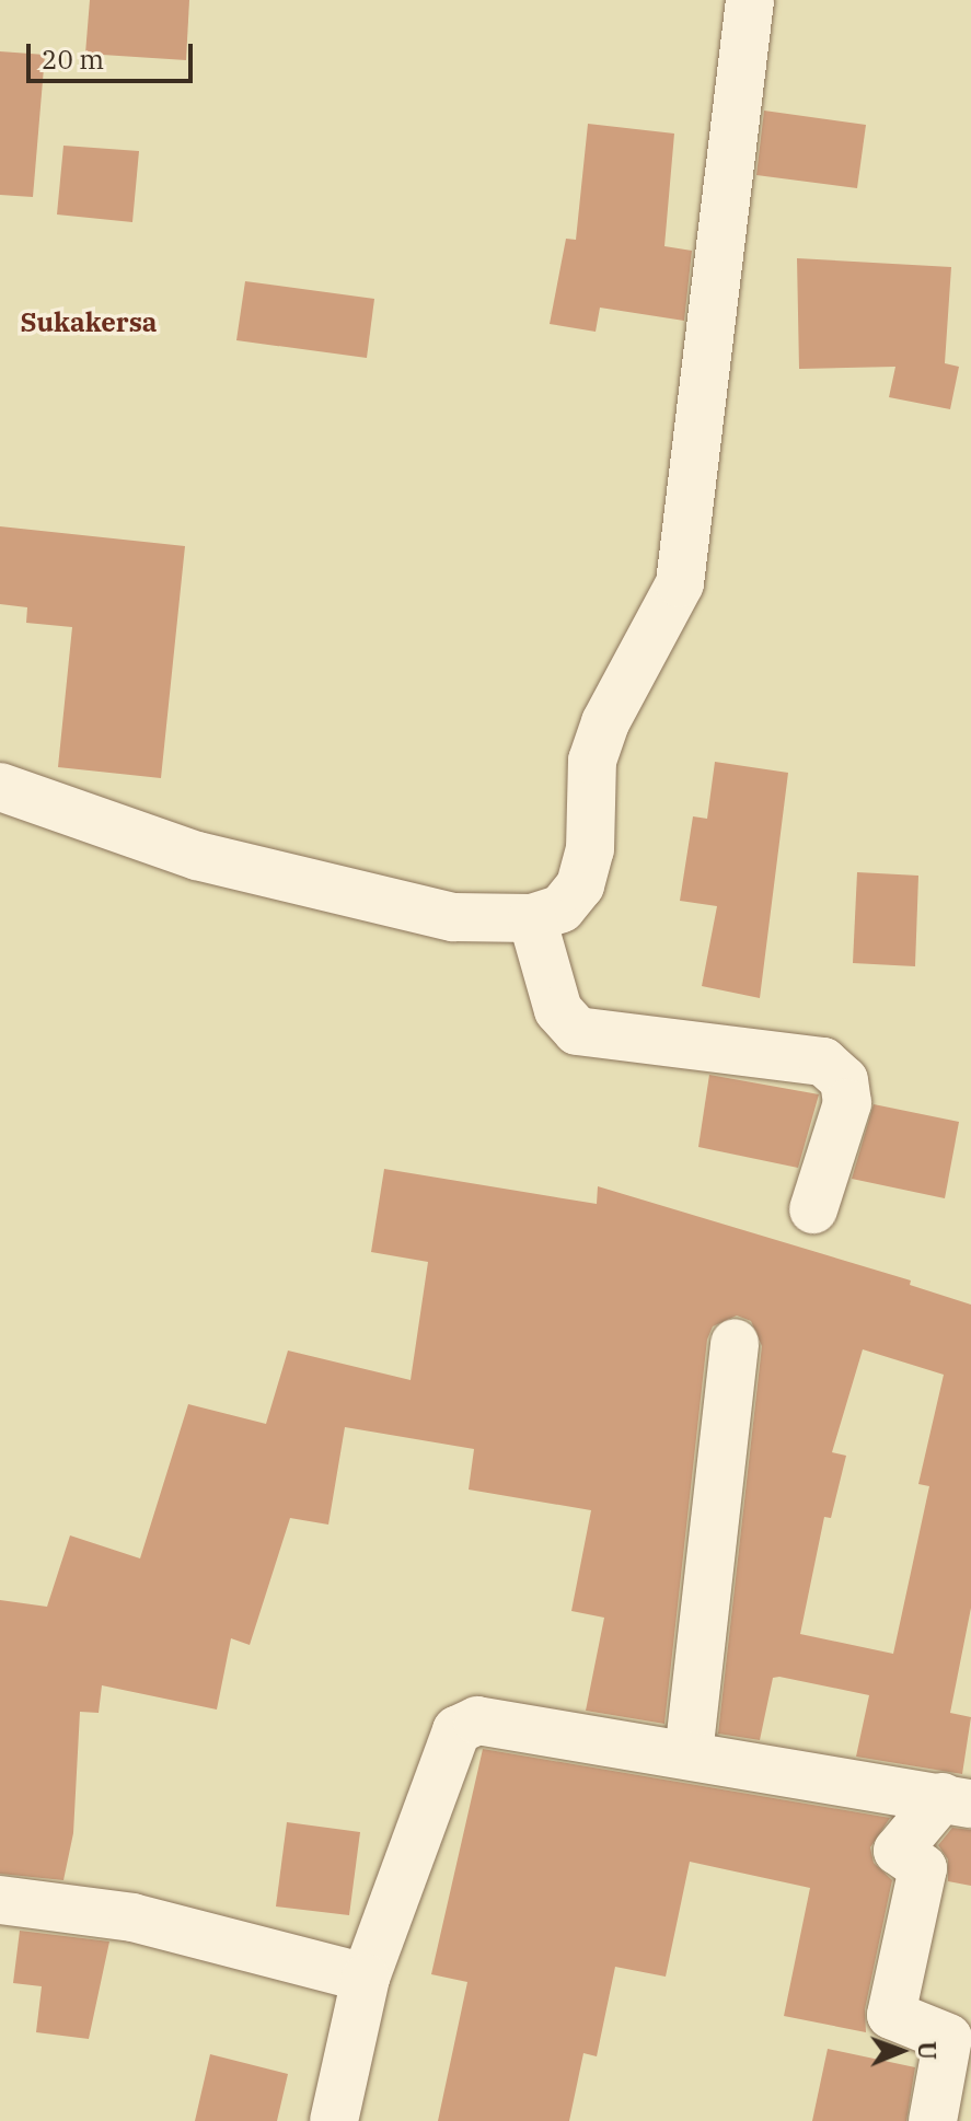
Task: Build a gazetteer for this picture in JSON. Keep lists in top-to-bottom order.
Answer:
{
  "districts": ["Sukakersa"],
  "scale_bar": "20 m",
  "north": "right"
}
